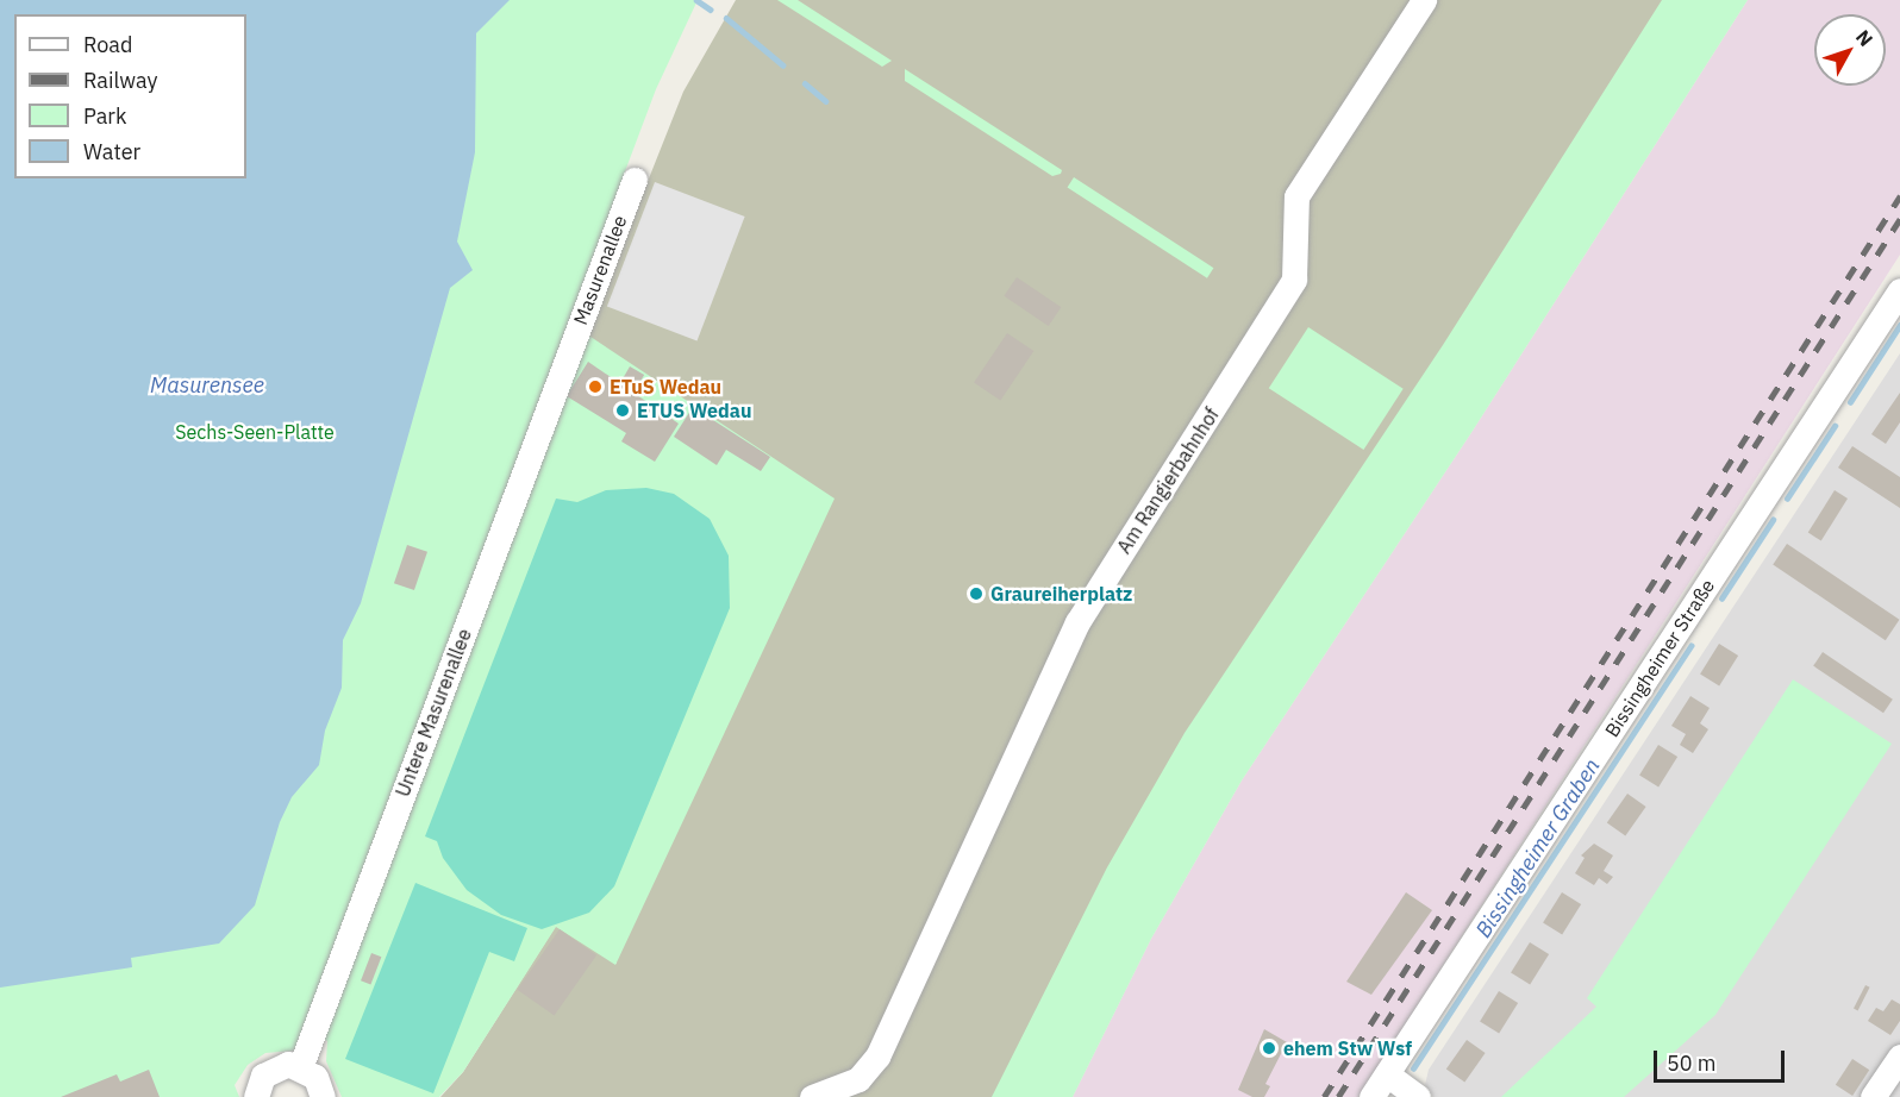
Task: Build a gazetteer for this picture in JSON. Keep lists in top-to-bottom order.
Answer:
{
  "streets": {
    "street": [
      "Masurenallee",
      "Am Rangierbahnhof",
      "Bissingheimer Straße",
      "Untere Masurenallee"
    ]
  },
  "crossings": [
    ["Masurenallee", "Untere Masurenallee"]
  ],
  "water": ["Masurensee", "Bissingheimer Graben"],
  "parks": ["Sechs-Seen-Platte"],
  "places": [
    "ETuS Wedau",
    "ETUS Wedau",
    "Graureiherplatz",
    "ehem Stw Wsf"
  ],
  "legend": [
    "Road",
    "Railway",
    "Park",
    "Water"
  ],
  "scale_bar": "50 m",
  "north": "top right"
}
